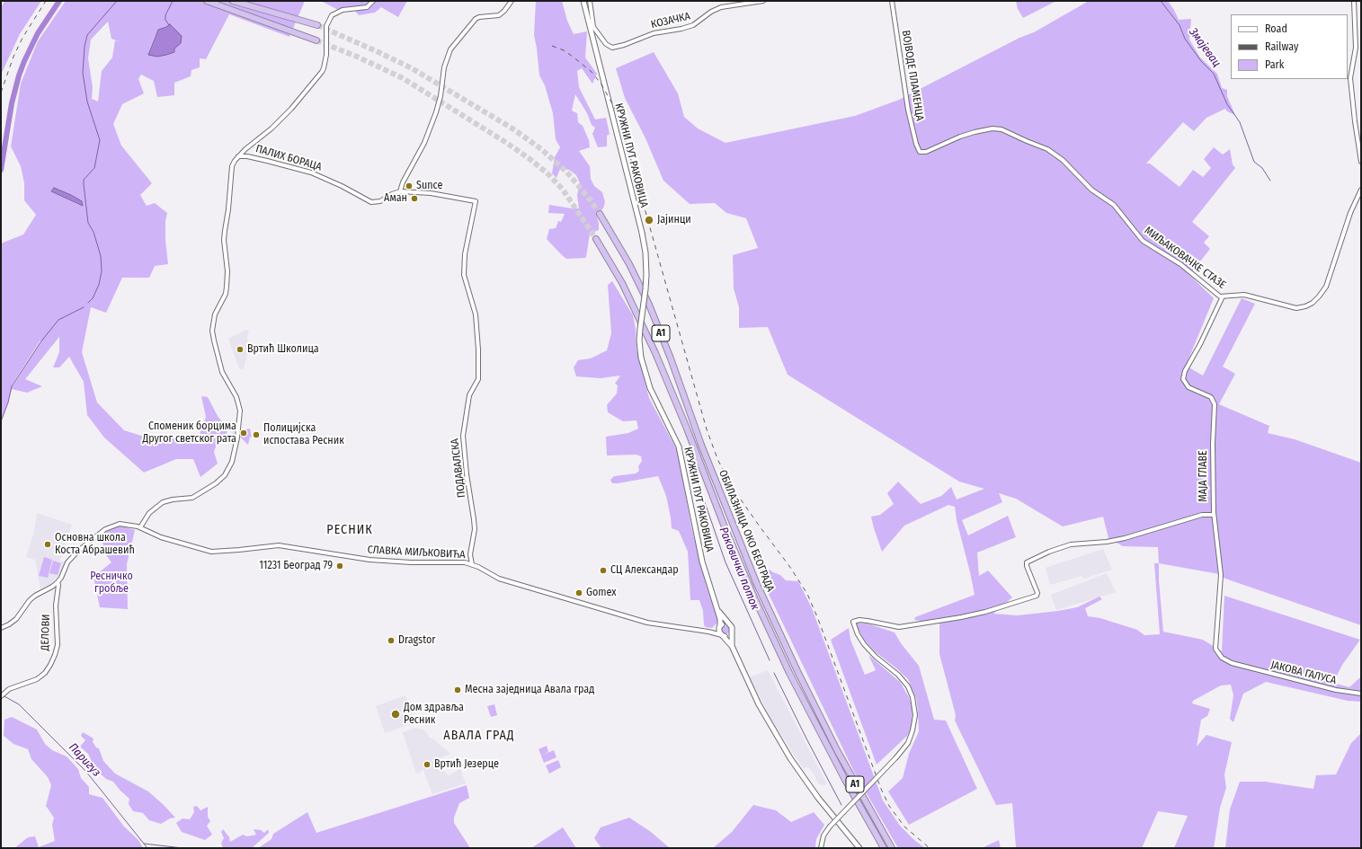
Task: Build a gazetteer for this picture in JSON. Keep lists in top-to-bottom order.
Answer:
{
  "streets": {
    "highway": ["A1", "ОБИЛАЗНИЦА ОКО БЕОГРАДА"],
    "main road": ["КРУЖНИ ПУТ РАКОВИЦА"],
    "street": [
      "КОЗАЧКА",
      "ВОЈВОДЕ ПЛАМЕНЦА",
      "ПАЛИХ БОРАЦА",
      "МИЉАКОВАЧКЕ СТАЗЕ",
      "ПОДАВАЛСКА",
      "МАЈА ГЛАВЕ",
      "СЛАВКА МИЉКОВИЋА",
      "ДЕЛОВИ",
      "ЈАКОВА ГАЛУСА"
    ]
  },
  "crossings": [
    ["ВОЈВОДЕ ПЛАМЕНЦА", "МИЉАКОВАЧКЕ СТАЗЕ"],
    ["КРУЖНИ ПУТ РАКОВИЦА", "СЛАВКА МИЉКОВИЋА"],
    ["ПАЛИХ БОРАЦА", "ПОДАВАЛСКА"],
    ["МИЉАКОВАЧКЕ СТАЗЕ", "МАЈА ГЛАВЕ"],
    ["ПОДАВАЛСКА", "СЛАВКА МИЉКОВИЋА"],
    ["МАЈА ГЛАВЕ", "ЈАКОВА ГАЛУСА"],
    ["СЛАВКА МИЉКОВИЋА", "ДЕЛОВИ"]
  ],
  "districts": ["РЕСНИК", "АВАЛА ГРАД"],
  "water": ["Змајевац", "Раковички поток", "Паригуз"],
  "parks": ["Ресничко гробље"],
  "places": [
    "Sunce",
    "Аман",
    "Јајинци",
    "Вртић Школица",
    "Споменик борцима Другог светског рата",
    "Полицијска испостава Ресник",
    "Основна школа Коста Абрашевић",
    "11231 Београд 79",
    "СЦ Александар",
    "Gomex",
    "Dragstor",
    "Месна заједница Авала град",
    "Дом здравља Ресник",
    "Вртић Језерце"
  ],
  "legend": ["Road", "Railway", "Park"]
}
